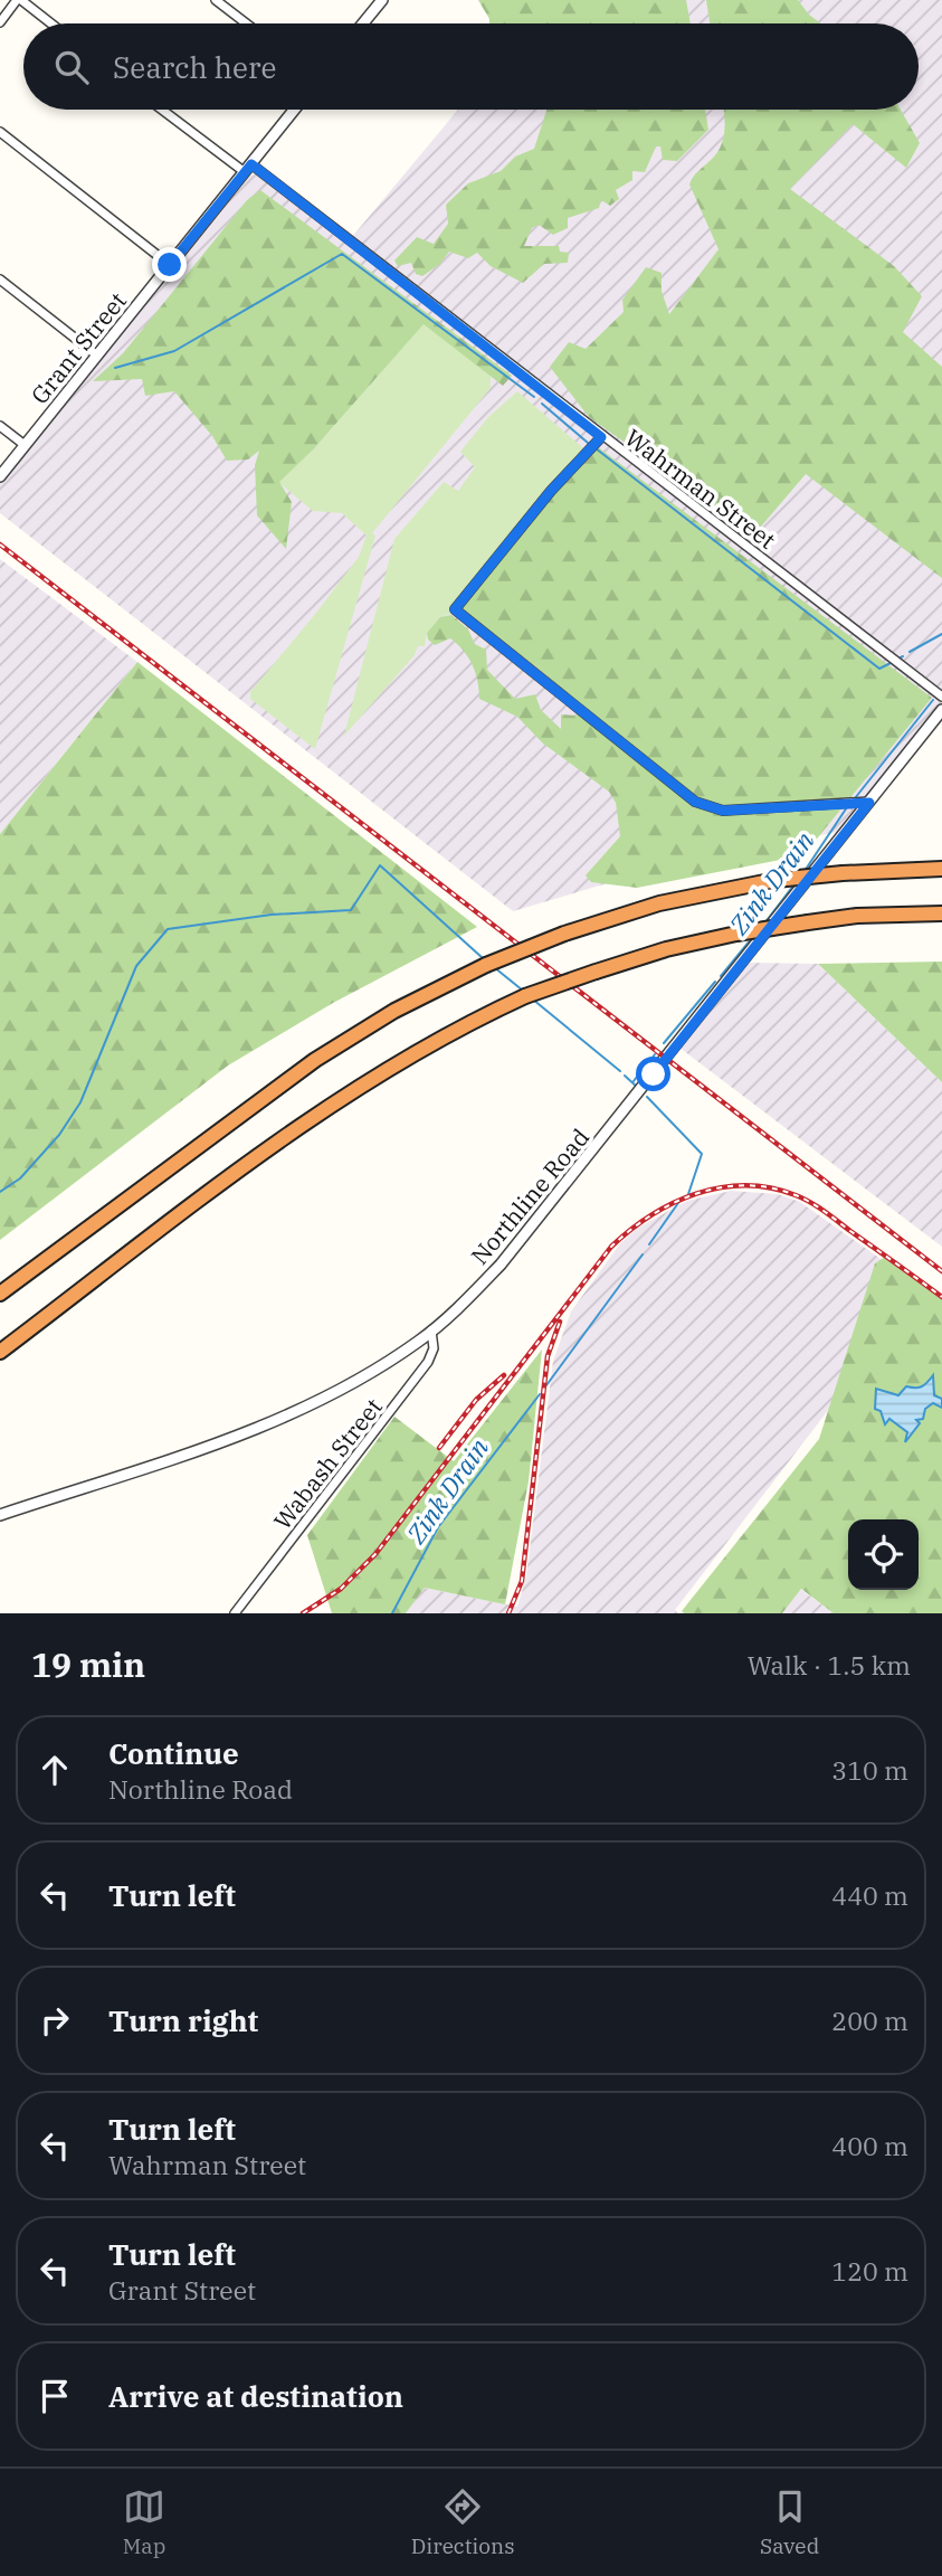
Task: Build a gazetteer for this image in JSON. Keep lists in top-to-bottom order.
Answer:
{
  "streets": {
    "street": [
      "Grant Street",
      "Wahrman Street",
      "Northline Road",
      "Wabash Street"
    ]
  },
  "crossings": [
    ["Grant Street", "Wahrman Street"],
    ["Northline Road", "Wabash Street"]
  ],
  "water": ["Zink Drain"],
  "page": {
    "search": "Search here",
    "heading": ["19 min", "Walk · 1.5 km"],
    "list": [
      ["Continue", "Northline Road", "310 m"],
      ["Turn left", "440 m"],
      ["Turn right", "200 m"],
      ["Turn left", "Wahrman Street", "400 m"],
      ["Turn left", "Grant Street", "120 m"],
      "Arrive at destination"
    ],
    "nav": ["Map", "Directions", "Saved"]
  }
}
